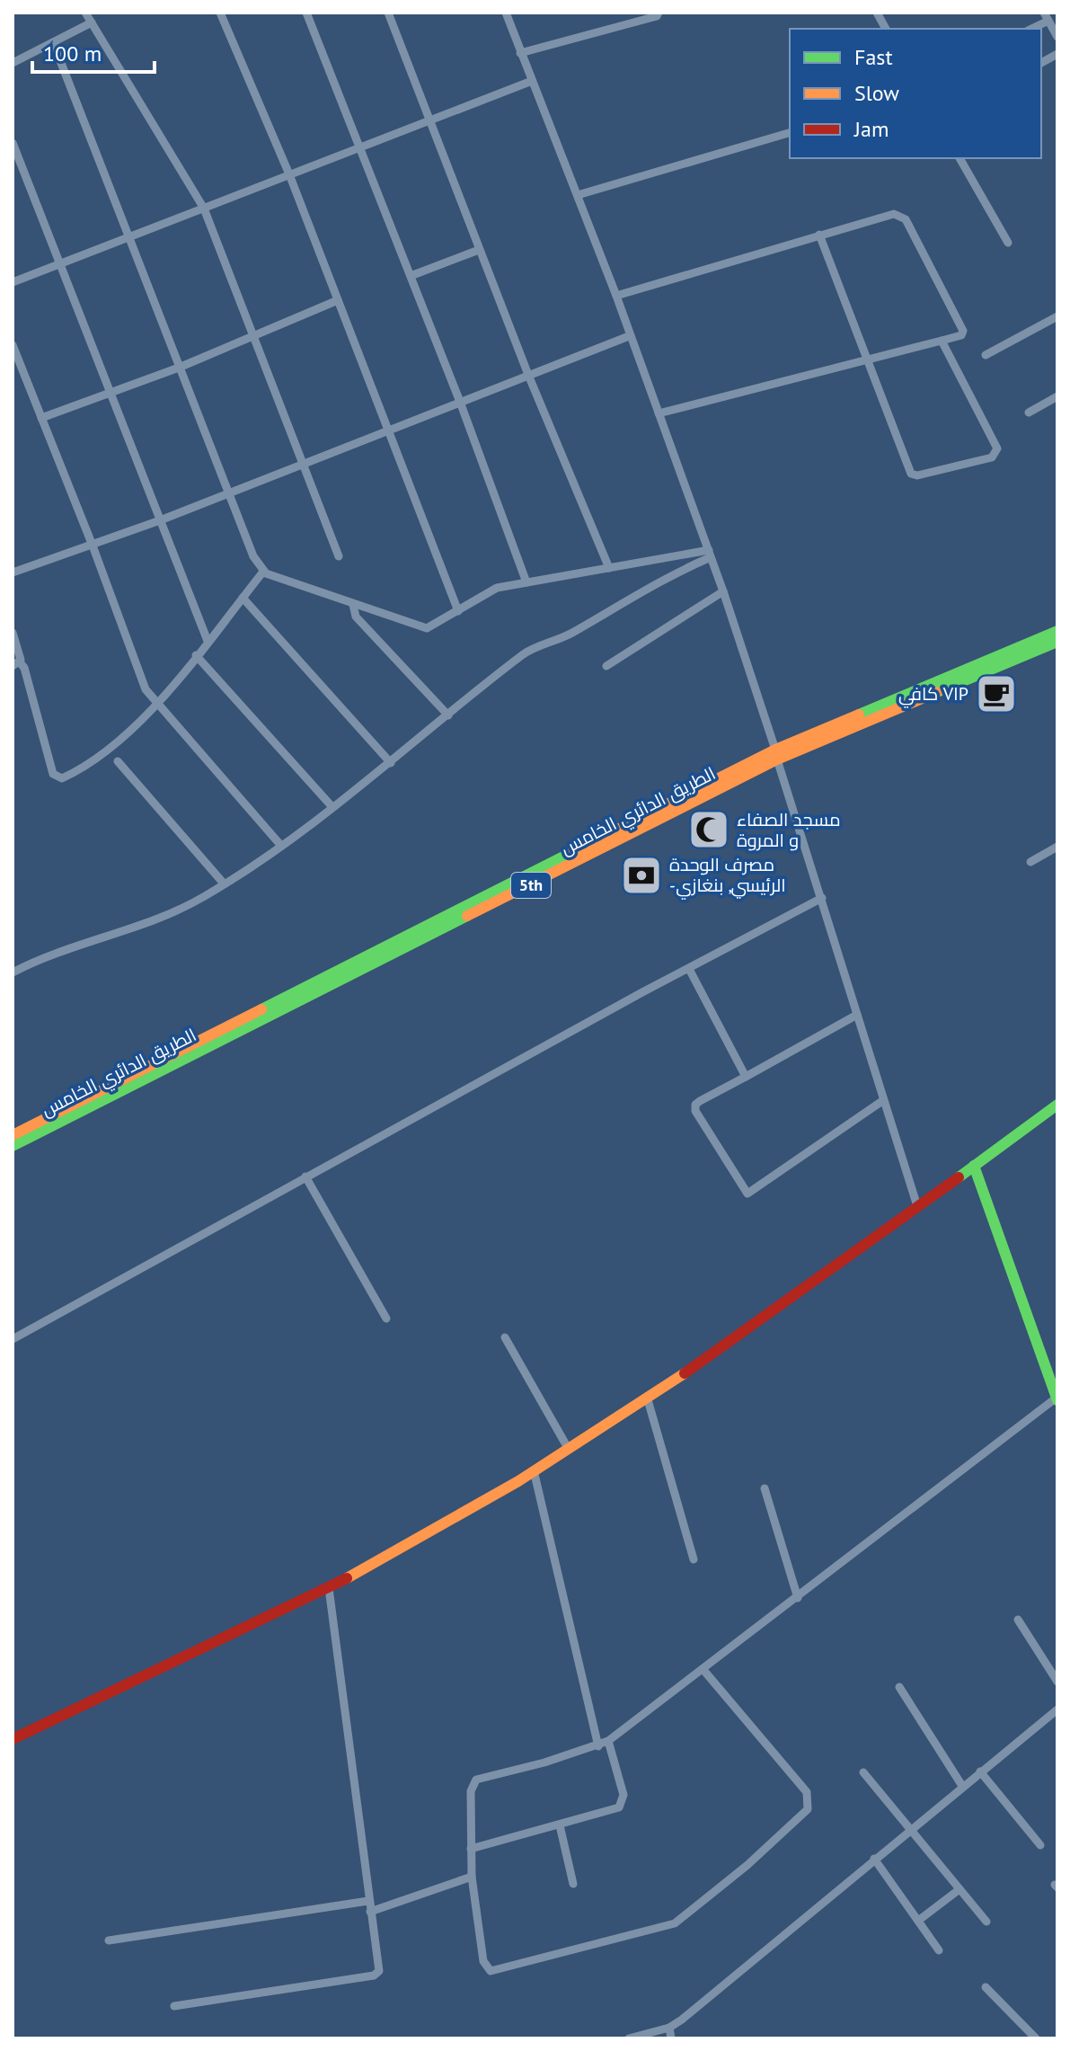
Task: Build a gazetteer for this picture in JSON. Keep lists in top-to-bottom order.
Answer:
{
  "streets": {
    "main road": ["الطريق الدائري الخامس", "5th"]
  },
  "places": {
    "cafe": ["كافي VIP"],
    "mosque": ["مسجد الصفاء و المروة"],
    "bank": ["مصرف الوحدة -الرئيسي, بنغازي"]
  },
  "legend": ["Fast", "Slow", "Jam"],
  "scale_bar": "100 m"
}
